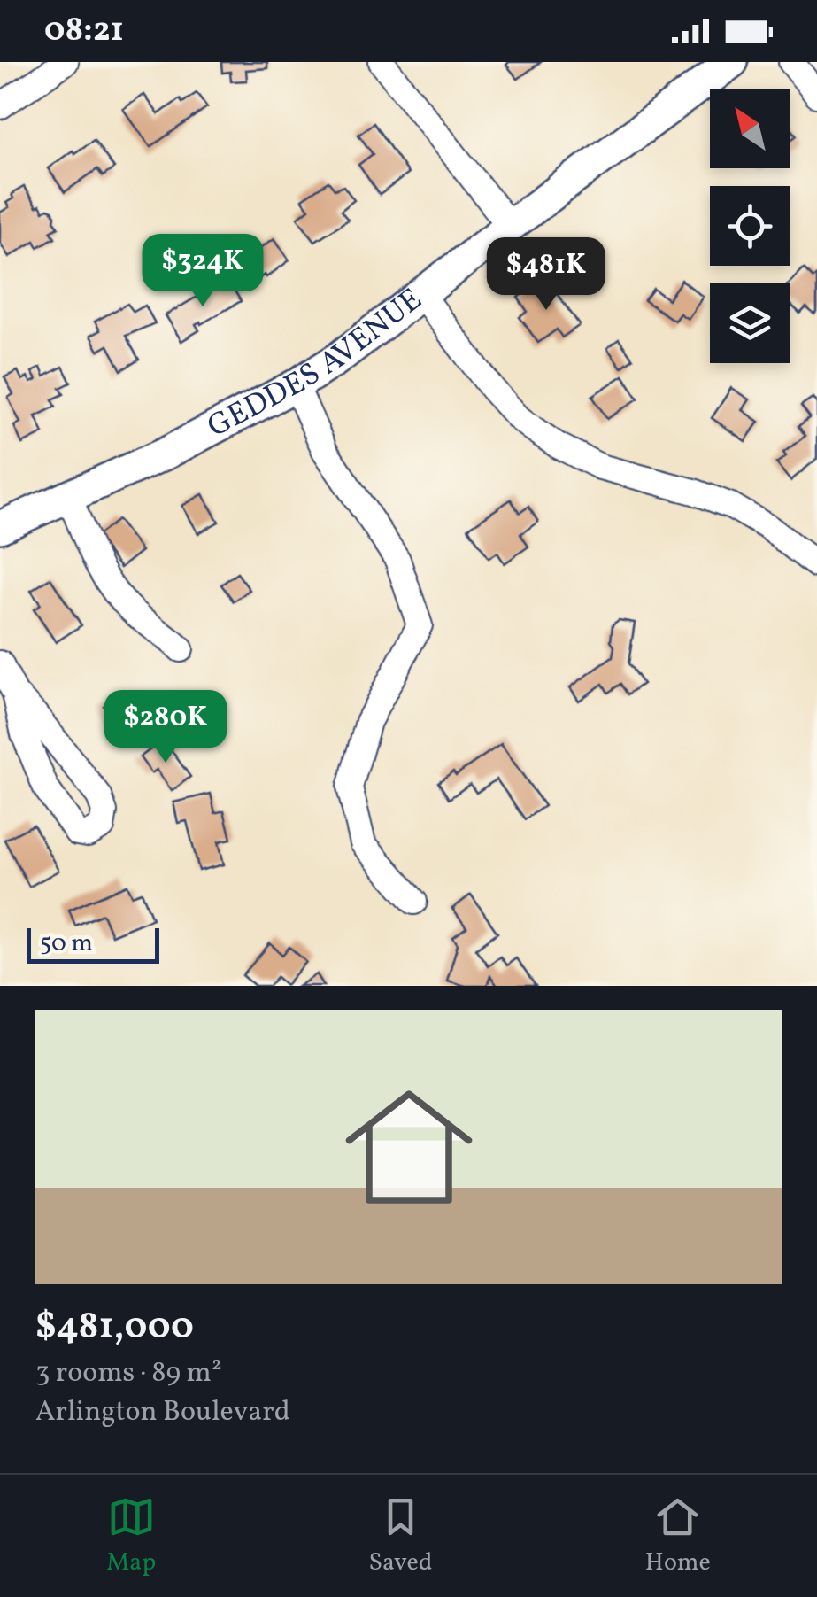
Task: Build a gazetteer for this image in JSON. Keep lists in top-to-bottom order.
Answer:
{
  "streets": {
    "main road": ["GEDDES AVENUE"]
  },
  "scale_bar": "50 m",
  "north": "top left",
  "page": {
    "status": "08:21",
    "price": ["$324K", "$481K", "$280K"],
    "scale": "50 m",
    "list": [
      {
        "name": "$481,000",
        "note": "3 rooms · 89 m² · Arlington Boulevard"
      }
    ],
    "tabs": ["Map", "Saved", "Home"]
  }
}
